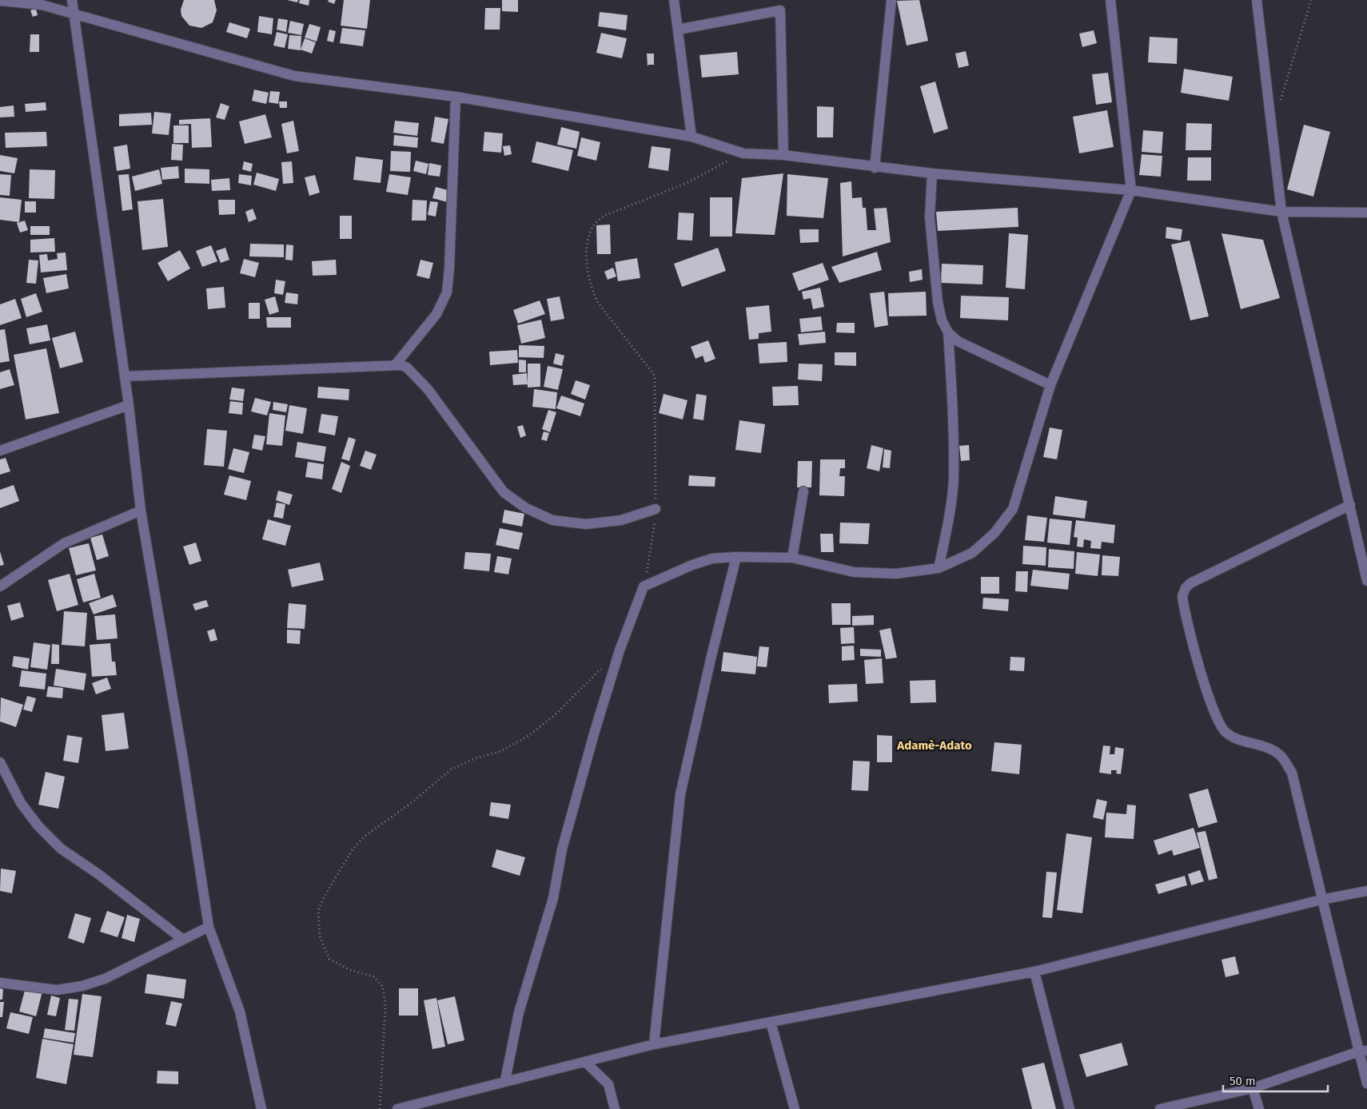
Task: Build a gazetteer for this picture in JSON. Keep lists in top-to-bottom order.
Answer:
{
  "districts": ["Adamè-Adato"],
  "scale_bar": "50 m"
}
